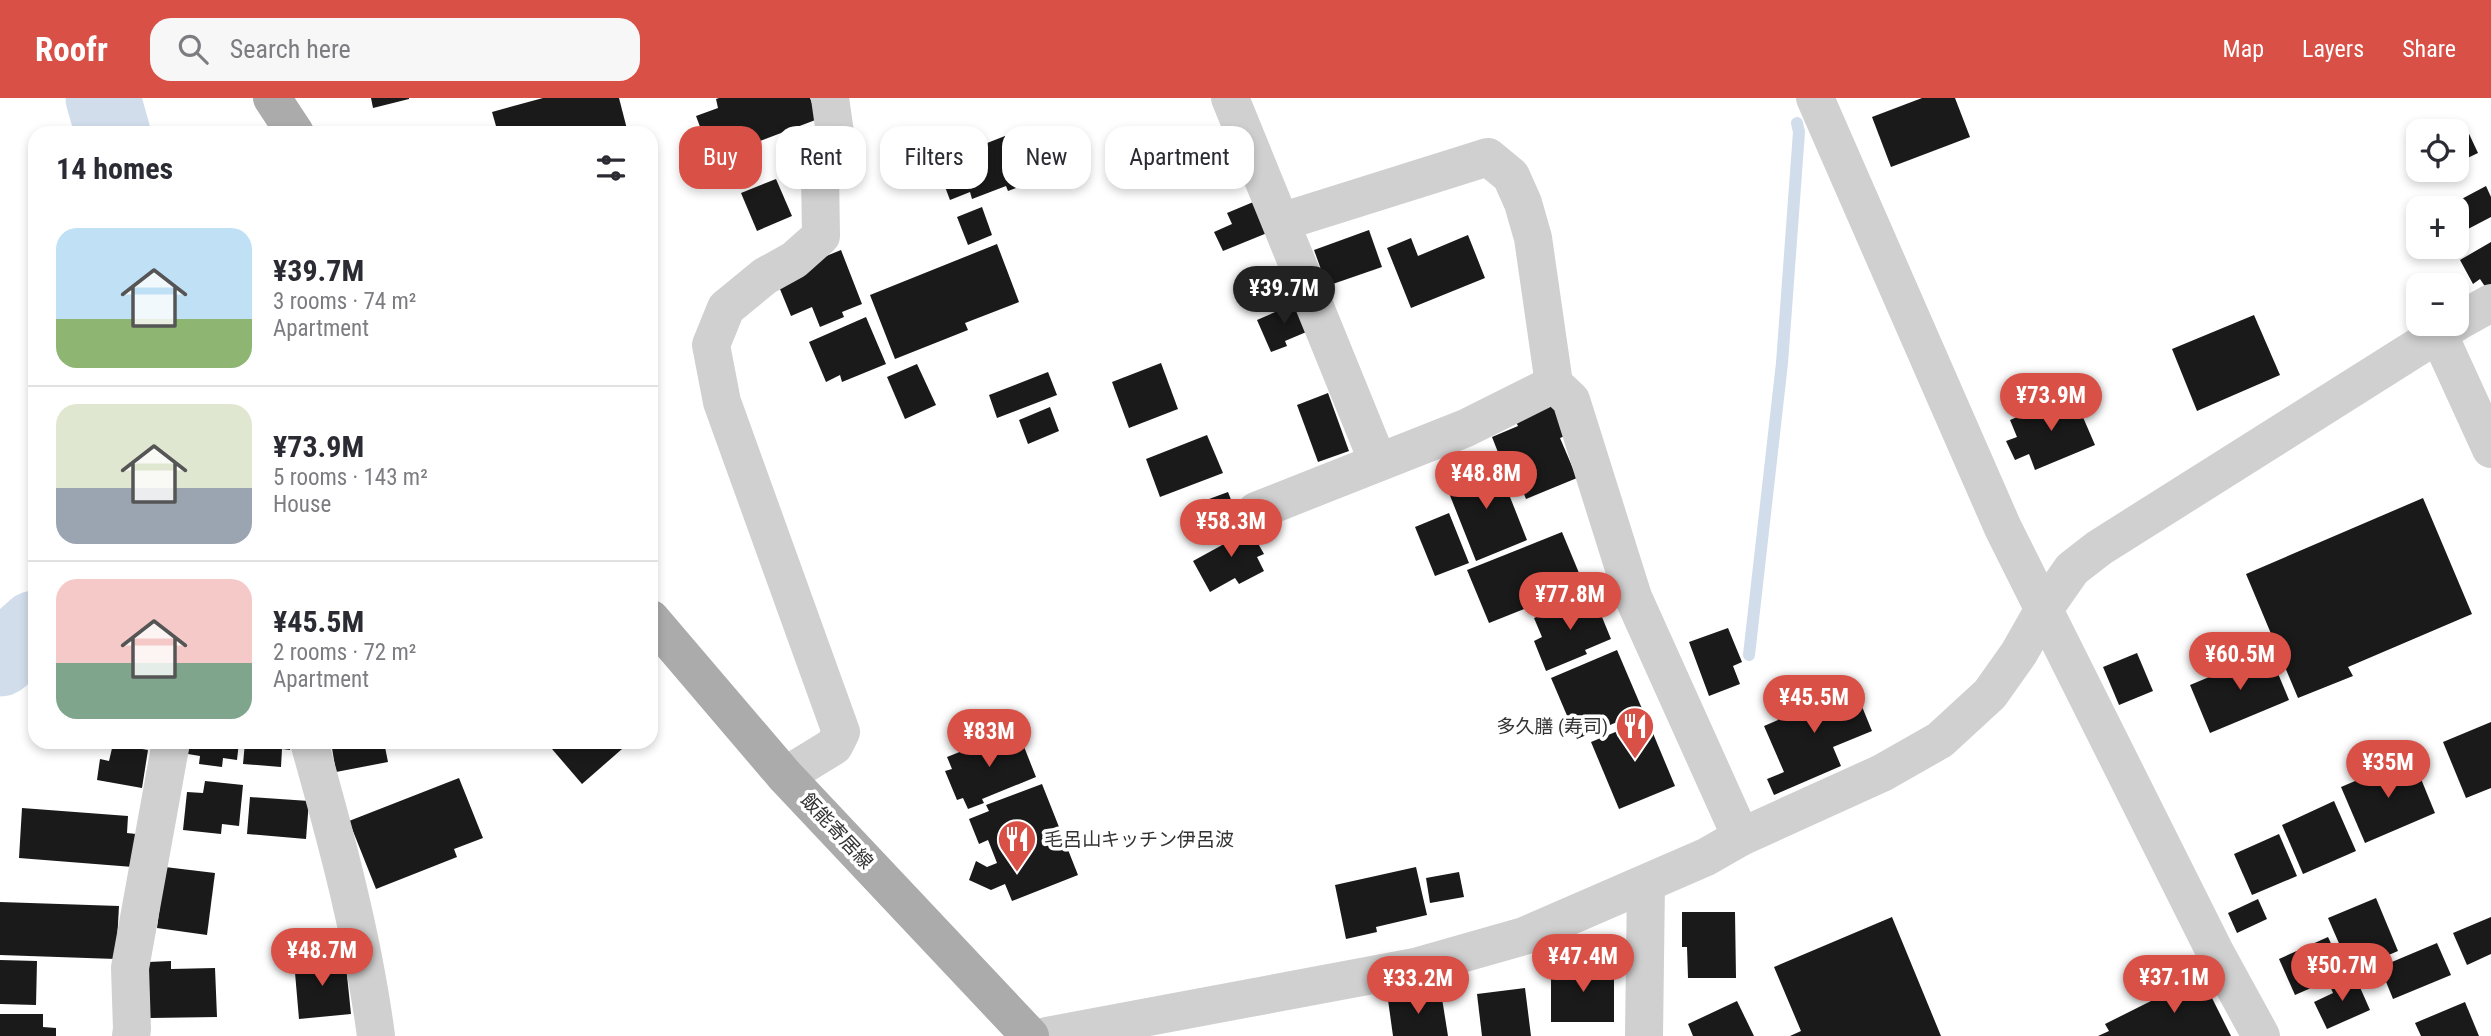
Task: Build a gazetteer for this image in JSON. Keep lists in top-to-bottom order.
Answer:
{
  "streets": {
    "main road": ["飯能寄居線"]
  },
  "places": {
    "restaurant": ["多久膳 (寿司)", "毛呂山キッチン伊呂波"]
  },
  "page": {
    "header": "Roofr",
    "search": "Search here",
    "nav": ["Map", "Layers", "Share"],
    "map_buttons": ["+", "−"],
    "chip": [
      "Buy",
      "Rent",
      "Filters",
      "New",
      "Apartment"
    ],
    "heading": "14 homes",
    "list": [
      {
        "name": "¥39.7M",
        "note": "3 rooms · 74 m² · Apartment"
      },
      {
        "name": "¥73.9M",
        "note": "5 rooms · 143 m² · House"
      },
      {
        "name": "¥45.5M",
        "note": "2 rooms · 72 m² · Apartment"
      }
    ],
    "price": [
      "¥39.7M",
      "¥73.9M",
      "¥48.8M",
      "¥58.3M",
      "¥77.8M",
      "¥60.5M",
      "¥45.5M",
      "¥83M",
      "¥35M",
      "¥48.7M",
      "¥47.4M",
      "¥50.7M",
      "¥37.1M",
      "¥33.2M"
    ]
  }
}
